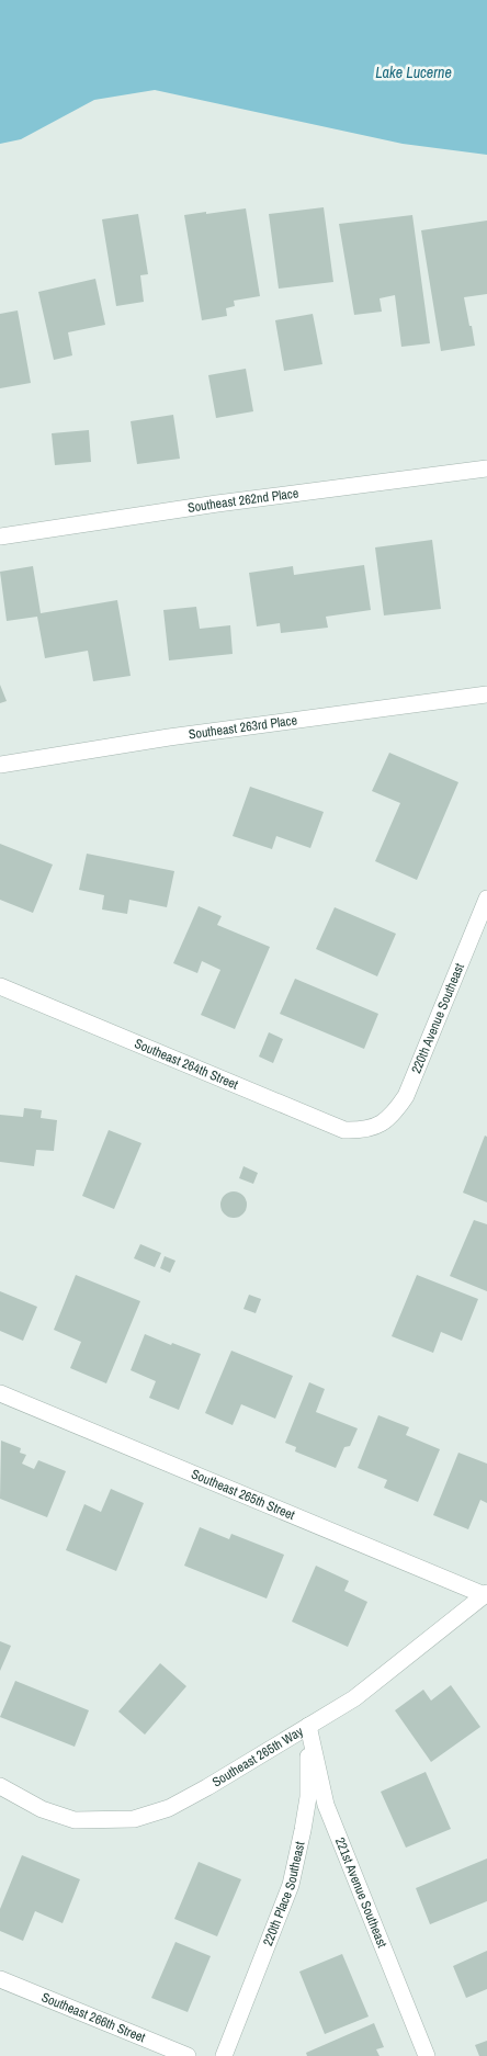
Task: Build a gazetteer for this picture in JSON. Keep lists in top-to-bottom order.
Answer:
{
  "streets": {
    "street": [
      "Southeast 262nd Place",
      "Southeast 263rd Place",
      "220th Avenue Southeast",
      "Southeast 264th Street",
      "Southeast 265th Street",
      "Southeast 265th Way",
      "221st Avenue Southeast",
      "220th Place Southeast",
      "Southeast 266th Street"
    ]
  },
  "crossings": [
    ["220th Avenue Southeast", "Southeast 264th Street"],
    ["Southeast 265th Street", "Southeast 265th Way"],
    ["Southeast 265th Way", "221st Avenue Southeast"],
    ["Southeast 265th Way", "220th Place Southeast"],
    ["221st Avenue Southeast", "220th Place Southeast"]
  ],
  "water": ["Lake Lucerne"]
}
